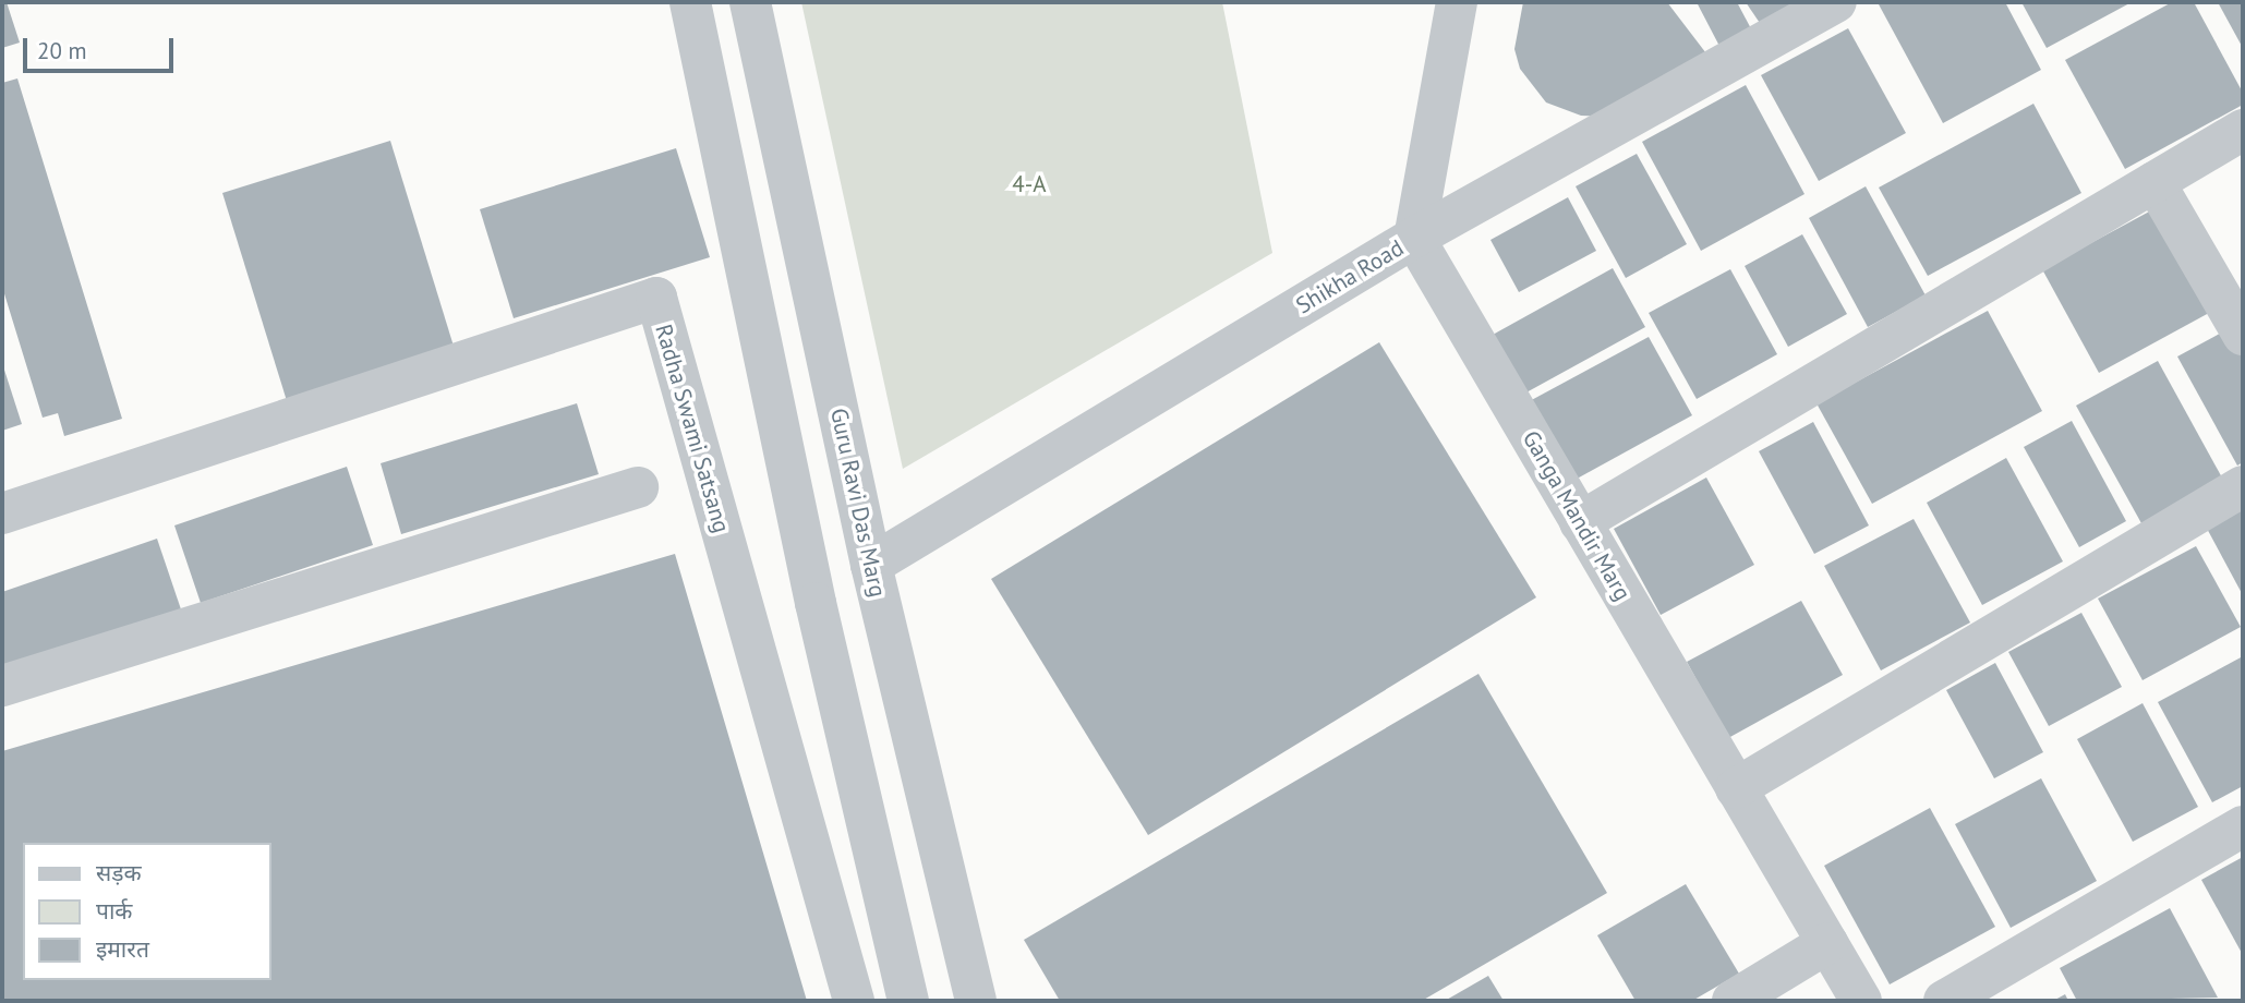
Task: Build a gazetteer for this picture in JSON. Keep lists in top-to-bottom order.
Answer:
{
  "streets": {
    "street": [
      "Shikha Road",
      "Radha Swami Satsang",
      "Guru Ravi Das Marg",
      "Ganga Mandir Marg"
    ]
  },
  "crossings": [
    ["Shikha Road", "Guru Ravi Das Marg"],
    ["Shikha Road", "Ganga Mandir Marg"]
  ],
  "parks": ["4-A"],
  "legend": ["सड़क", "पार्क", "इमारत"],
  "scale_bar": "20 m"
}
